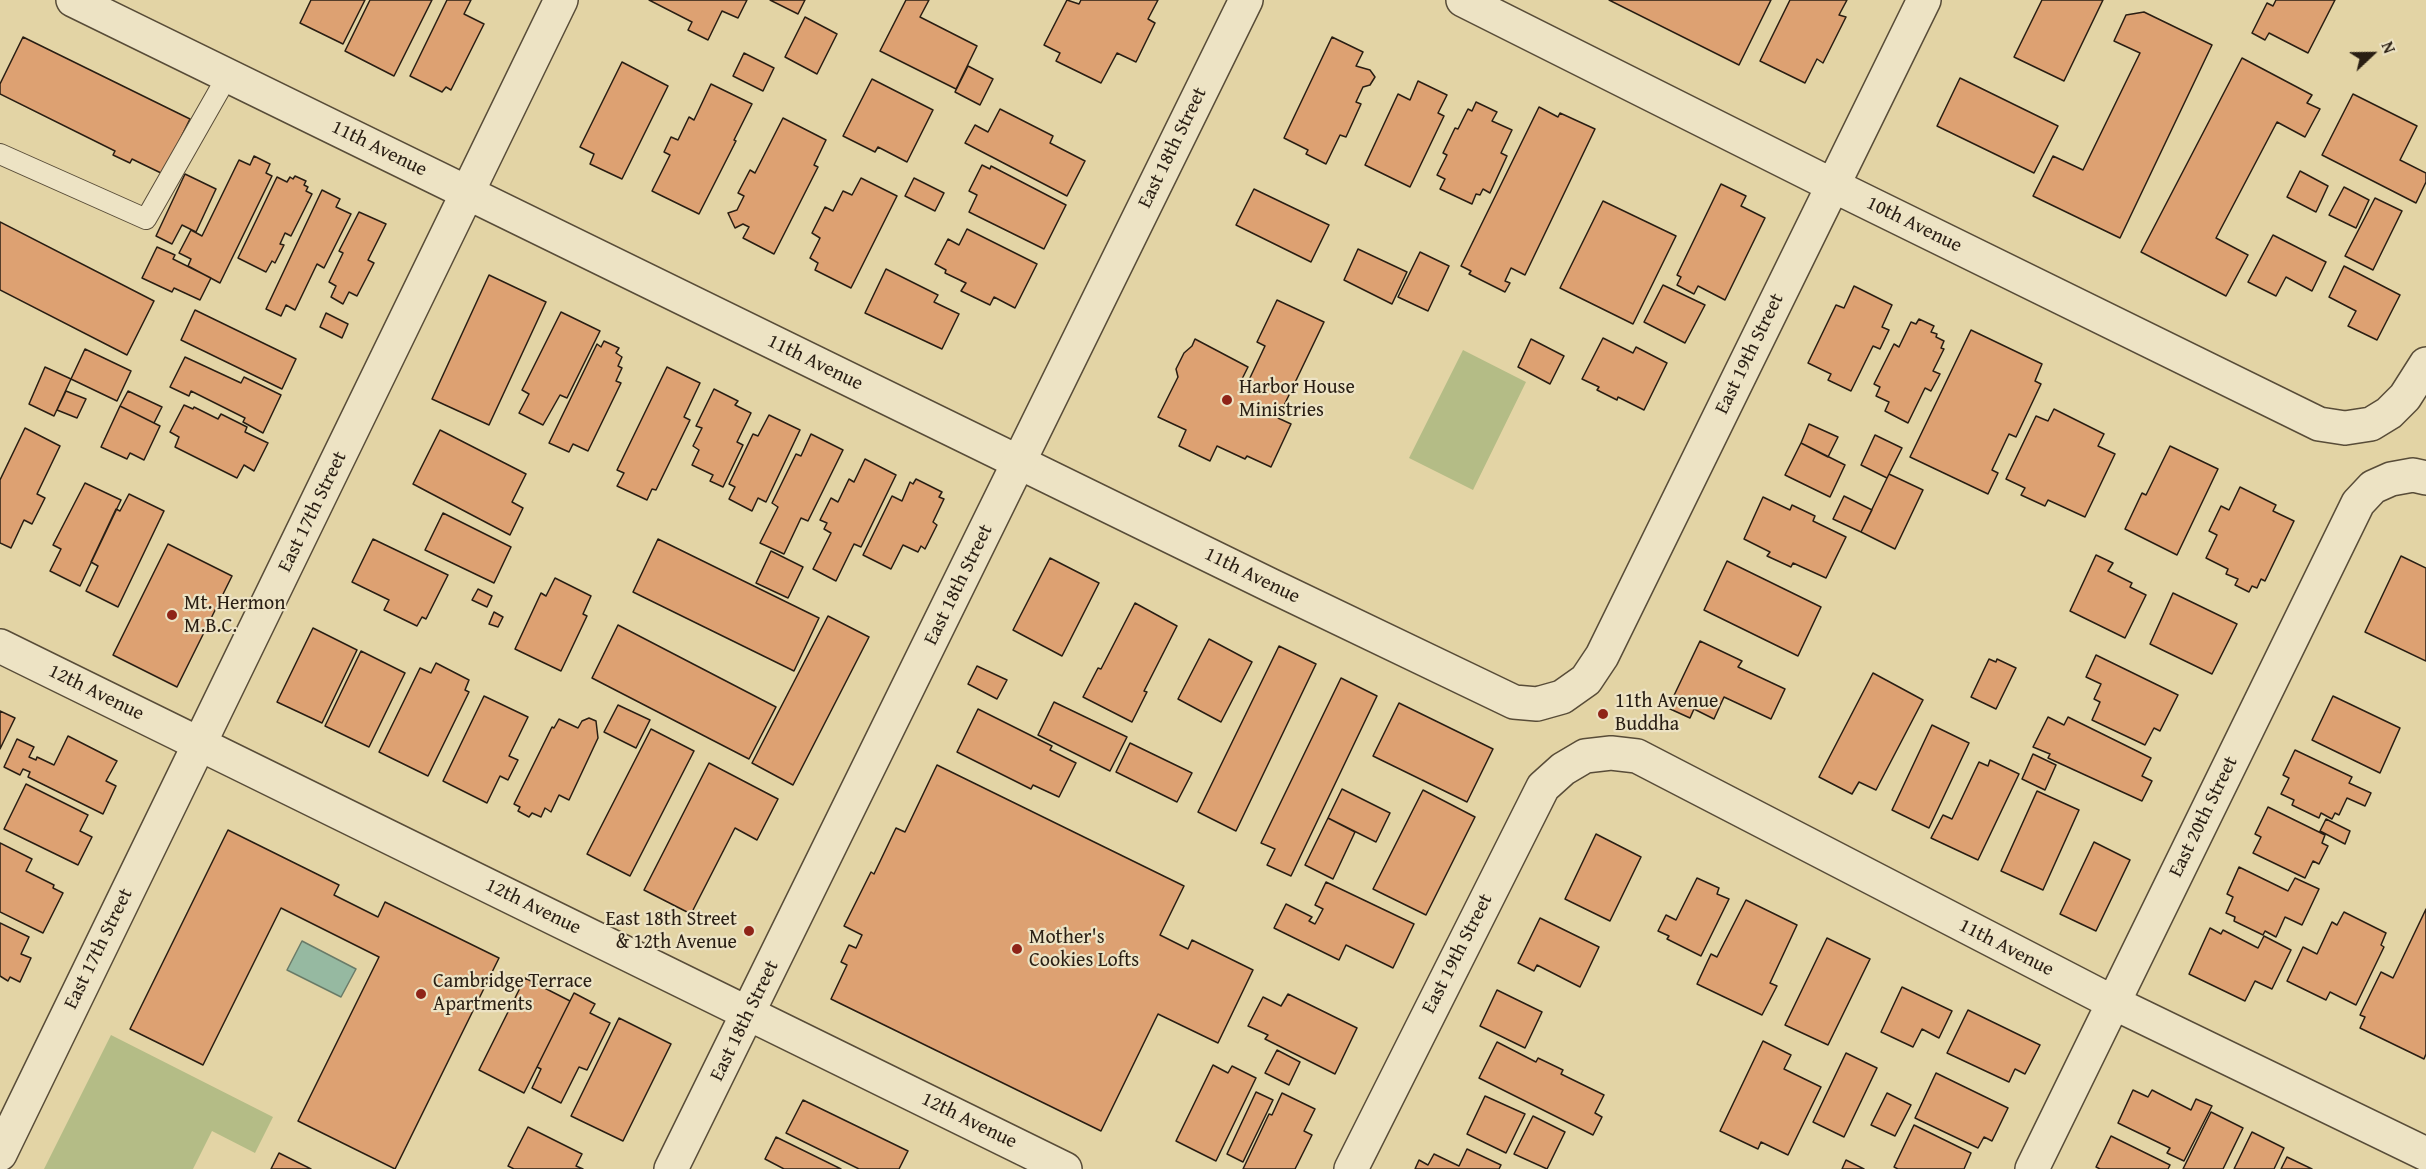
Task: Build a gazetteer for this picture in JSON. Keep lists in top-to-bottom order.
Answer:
{
  "streets": {
    "street": [
      "East 18th Street",
      "11th Avenue",
      "10th Avenue",
      "East 19th Street",
      "East 17th Street",
      "12th Avenue",
      "East 20th Street"
    ]
  },
  "crossings": [
    ["East 18th Street", "11th Avenue"],
    ["East 18th Street", "12th Avenue"],
    ["11th Avenue", "East 19th Street"],
    ["11th Avenue", "East 17th Street"],
    ["11th Avenue", "East 20th Street"],
    ["10th Avenue", "East 19th Street"],
    ["East 17th Street", "12th Avenue"]
  ],
  "places": [
    "Harbor House Ministries",
    "Mt. Hermon M.B.C.",
    "11th Avenue Buddha",
    "East 18th Street & 12th Avenue",
    "Mother's Cookies Lofts",
    "Cambridge Terrace Apartments"
  ],
  "north": "right"
}
